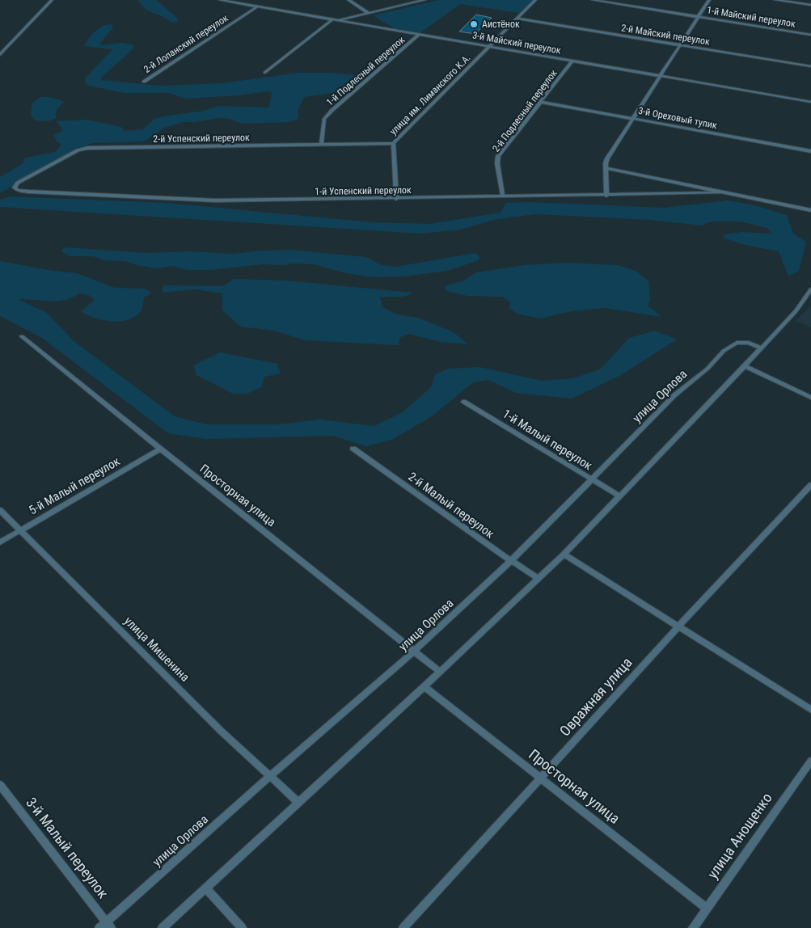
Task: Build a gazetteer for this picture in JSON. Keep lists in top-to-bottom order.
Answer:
{
  "streets": {
    "street": [
      "1-й Майский переулок",
      "2-й Майский переулок",
      "3-й Майский переулок",
      "2-й Лопанский переулок",
      "1-й Подлесный переулок",
      "улица им. Лиманского К.А.",
      "2-й Подлесный переулок",
      "3-й Ореховый тупик",
      "2-й Успенский переулок",
      "1-й Успенский переулок",
      "улица Орлова",
      "1-й Малый переулок",
      "5-й Малый переулок",
      "Просторная улица",
      "2-й Малый переулок",
      "улица Мишенина",
      "Овражная улица",
      "улица Анощенко",
      "3-й Малый переулок"
    ]
  },
  "crossings": [
    ["2-й Майский переулок", "улица им. Лиманского К.А."],
    ["3-й Майский переулок", "2-й Лопанский переулок"],
    ["3-й Майский переулок", "1-й Подлесный переулок"],
    ["3-й Майский переулок", "улица им. Лиманского К.А."],
    ["3-й Майский переулок", "2-й Подлесный переулок"],
    ["1-й Подлесный переулок", "2-й Успенский переулок"],
    ["улица им. Лиманского К.А.", "2-й Успенский переулок"],
    ["улица им. Лиманского К.А.", "1-й Успенский переулок"],
    ["2-й Подлесный переулок", "3-й Ореховый тупик"],
    ["2-й Подлесный переулок", "1-й Успенский переулок"],
    ["2-й Успенский переулок", "1-й Успенский переулок"],
    ["улица Орлова", "1-й Малый переулок"],
    ["улица Орлова", "Просторная улица"],
    ["улица Орлова", "2-й Малый переулок"],
    ["улица Орлова", "улица Мишенина"],
    ["улица Орлова", "3-й Малый переулок"],
    ["5-й Малый переулок", "Просторная улица"],
    ["5-й Малый переулок", "улица Мишенина"],
    ["Просторная улица", "Овражная улица"],
    ["Просторная улица", "улица Анощенко"]
  ],
  "places": ["Аистёнок"]
}
